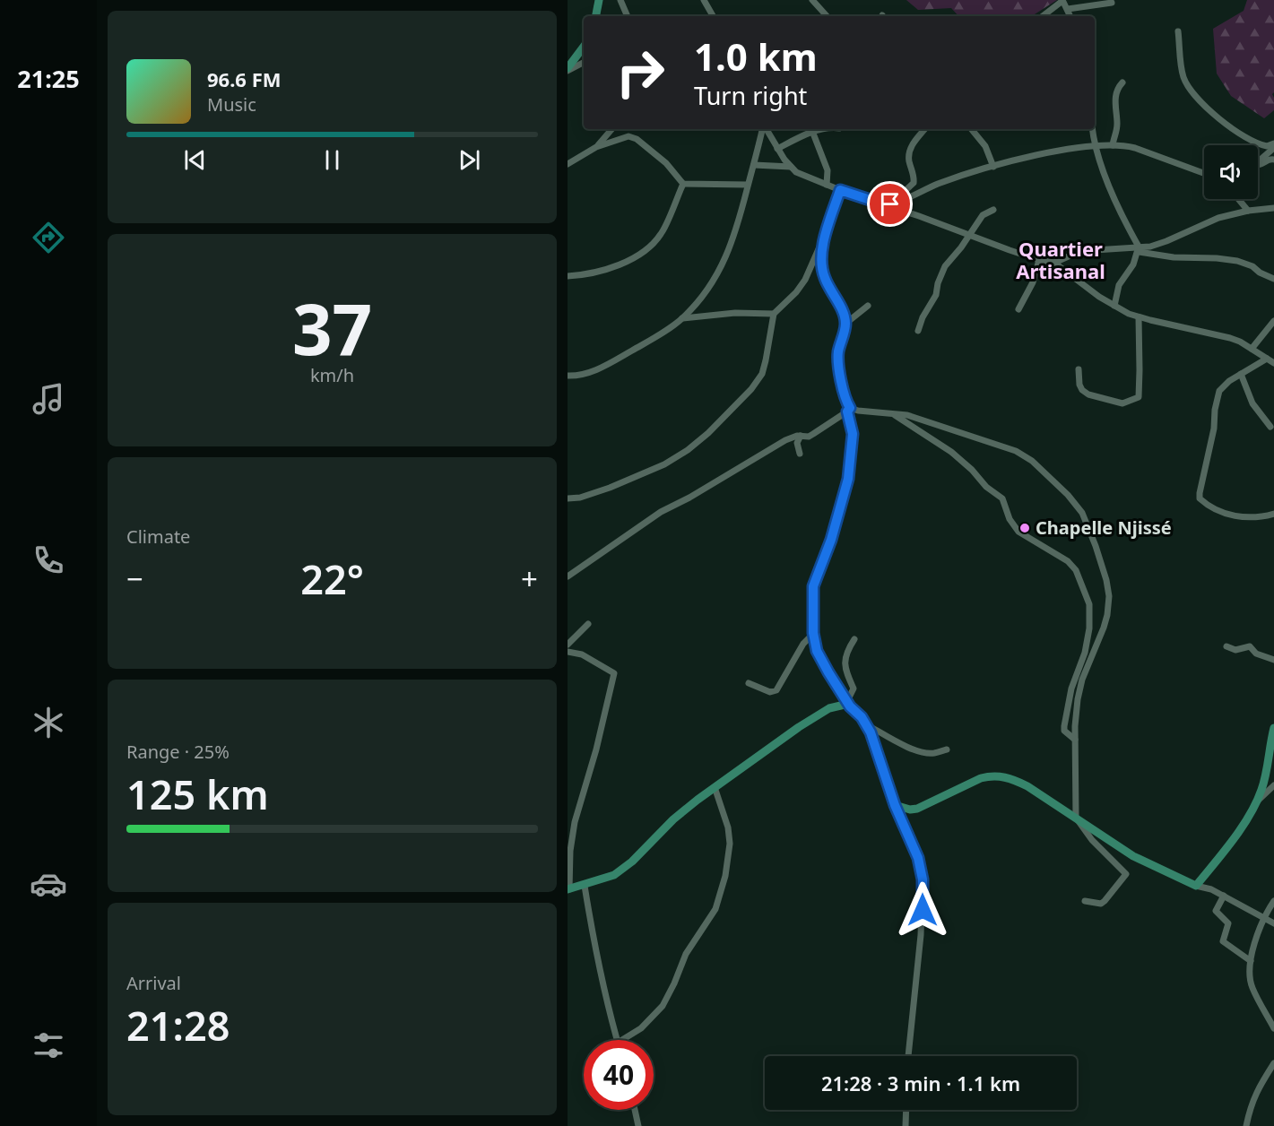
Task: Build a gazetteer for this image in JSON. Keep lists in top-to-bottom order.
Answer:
{
  "districts": ["Quartier Artisanal"],
  "places": ["Chapelle Njissé"],
  "page": {
    "tabs": "21:25",
    "turn": ["1.0 km", "Turn right"],
    "song": ["96.6 FM", "Music"],
    "tile": [
      ["37", "km/h"],
      "Climate",
      ["Range · 25%", "125 km"],
      ["Arrival", "21:28"]
    ],
    "heat": ["−", "22°", "+"],
    "limit": "40",
    "trip": "21:28 · 3 min · 1.1 km"
  }
}
